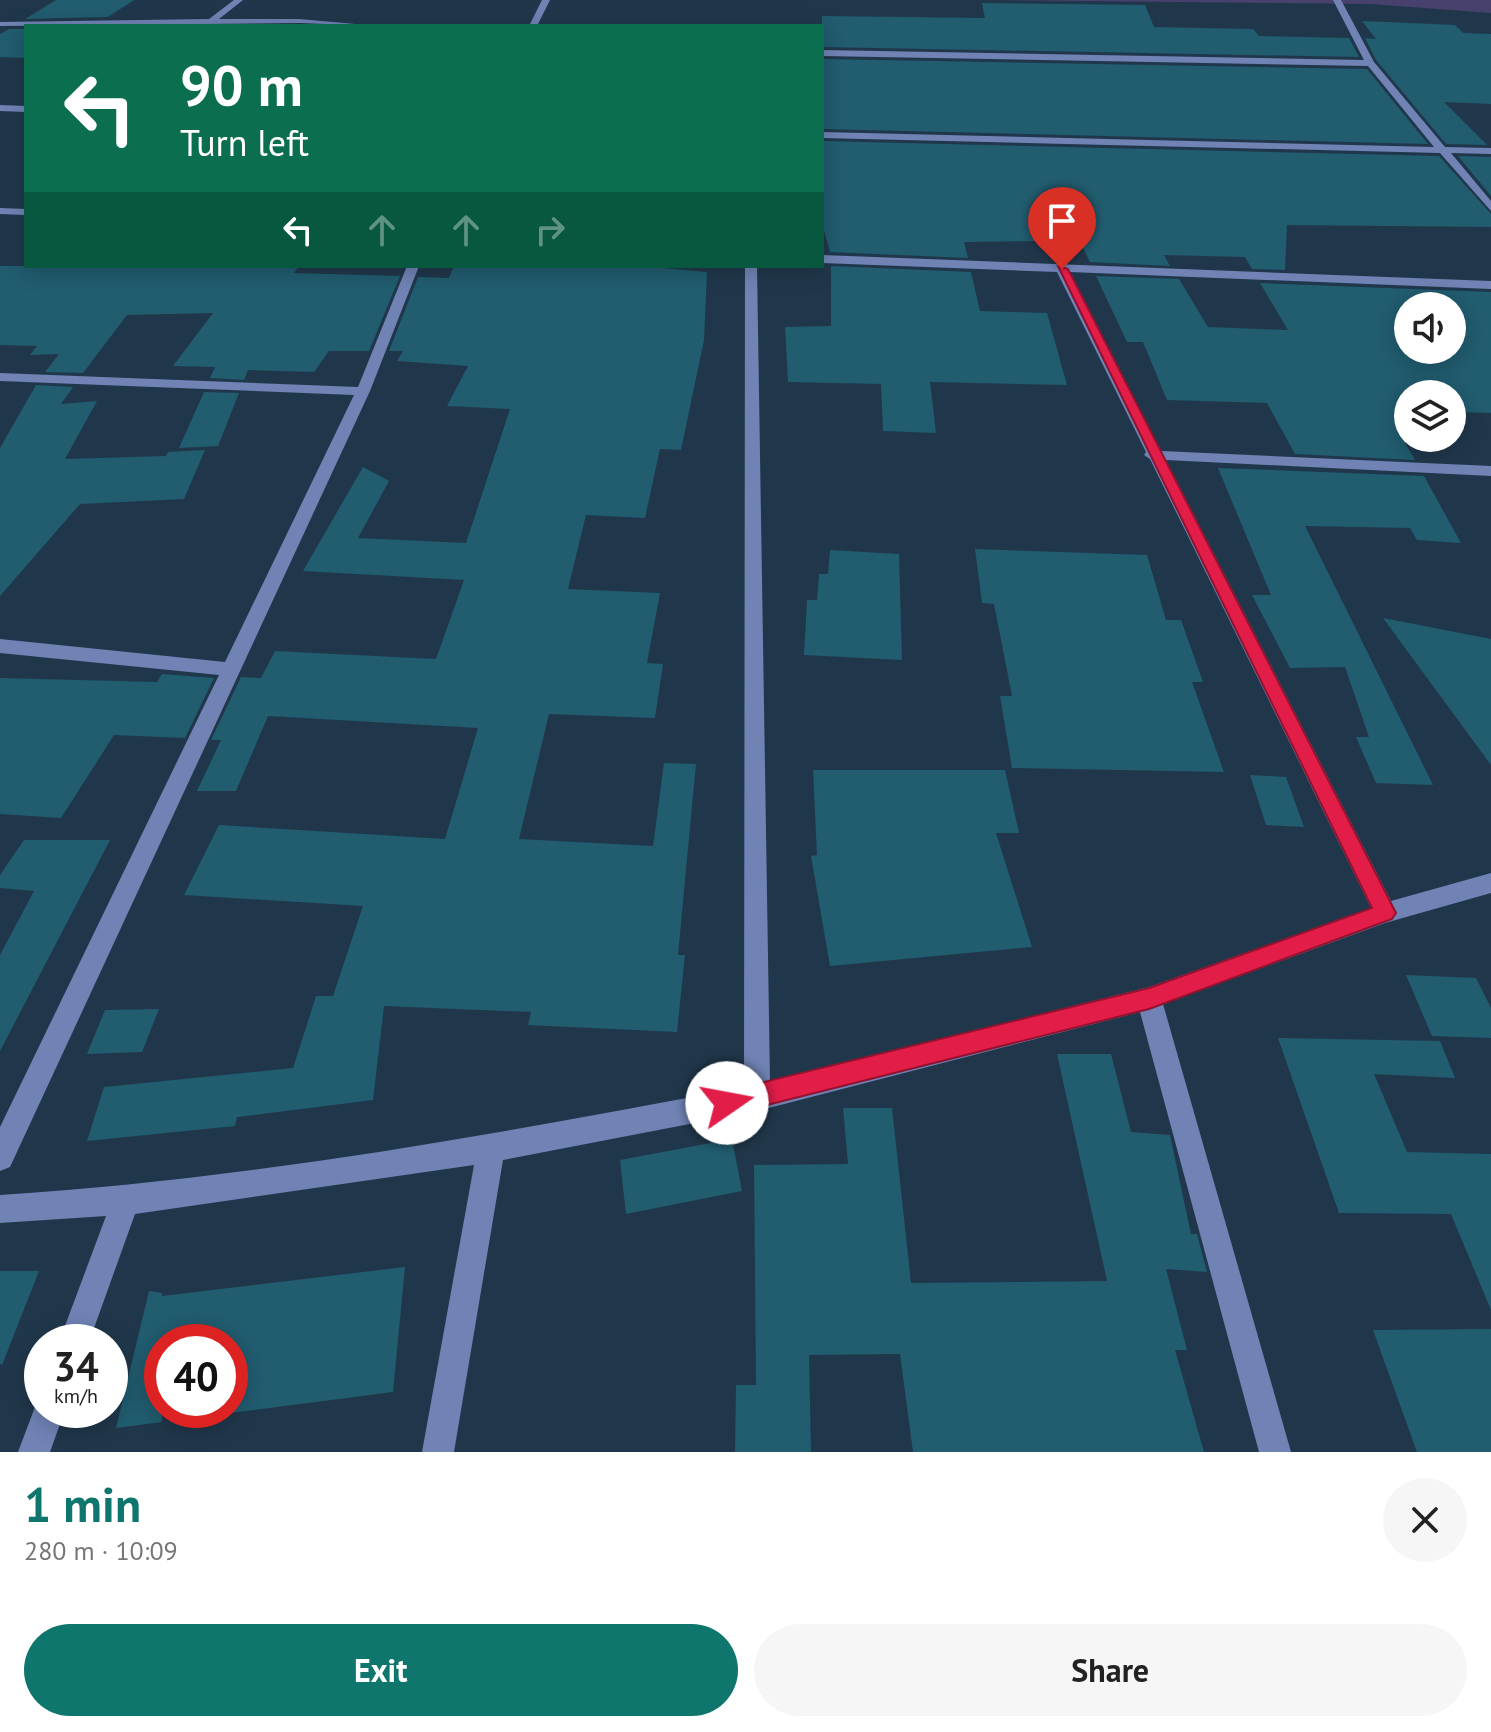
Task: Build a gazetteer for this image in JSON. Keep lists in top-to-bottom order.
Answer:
{
  "page": {
    "turn": ["90 m", "Turn left"],
    "speed": "34 km/h",
    "limit": "40",
    "heading": ["1 min", "280 m · 10:09"],
    "buttons": ["Exit", "Share"]
  }
}
